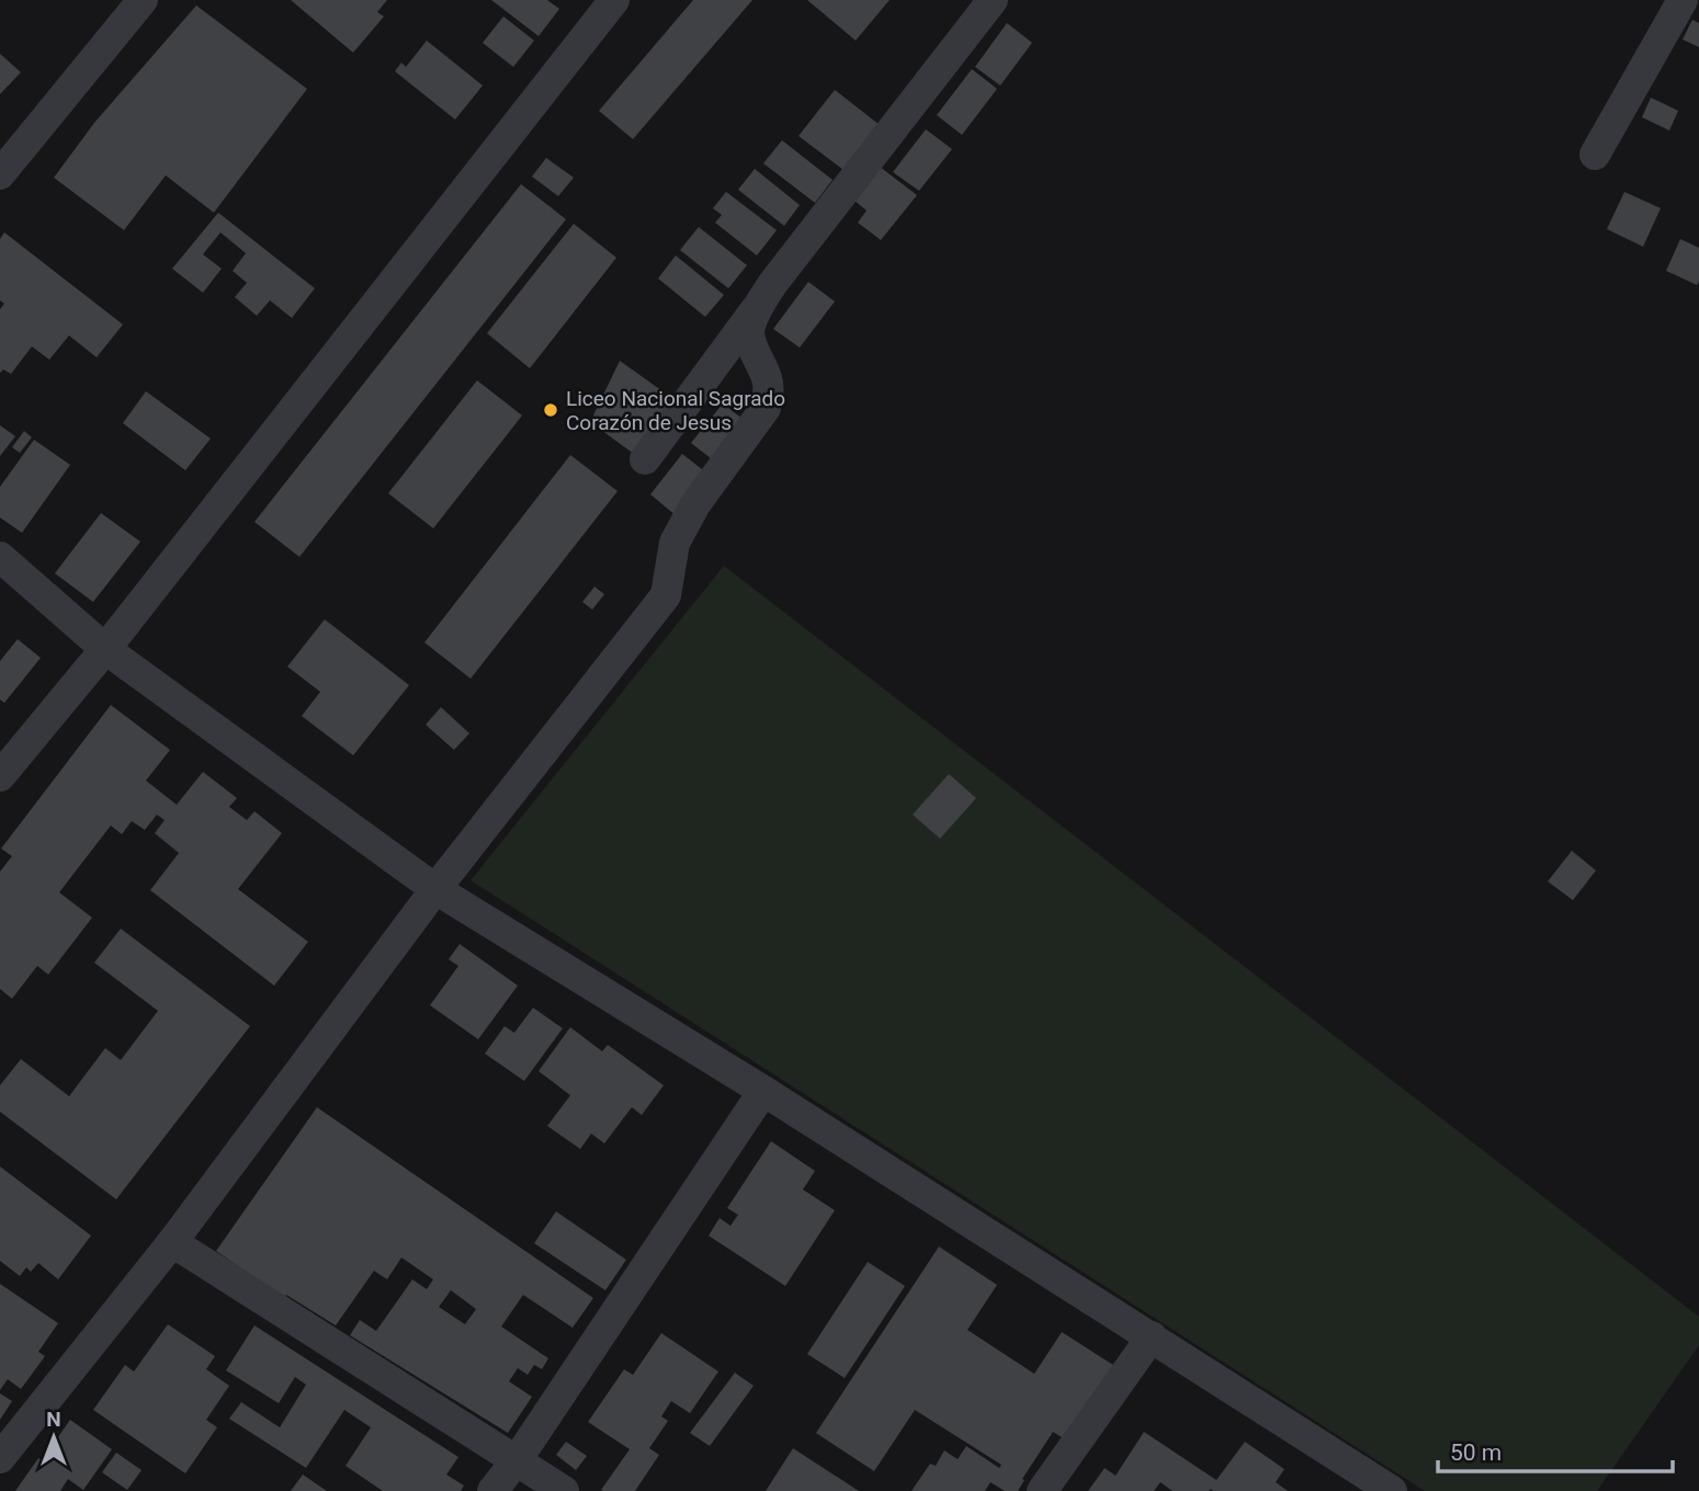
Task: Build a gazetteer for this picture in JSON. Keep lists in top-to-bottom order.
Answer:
{
  "places": ["Liceo Nacional Sagrado Corazón de Jesus"],
  "scale_bar": "50 m",
  "north": "top"
}
